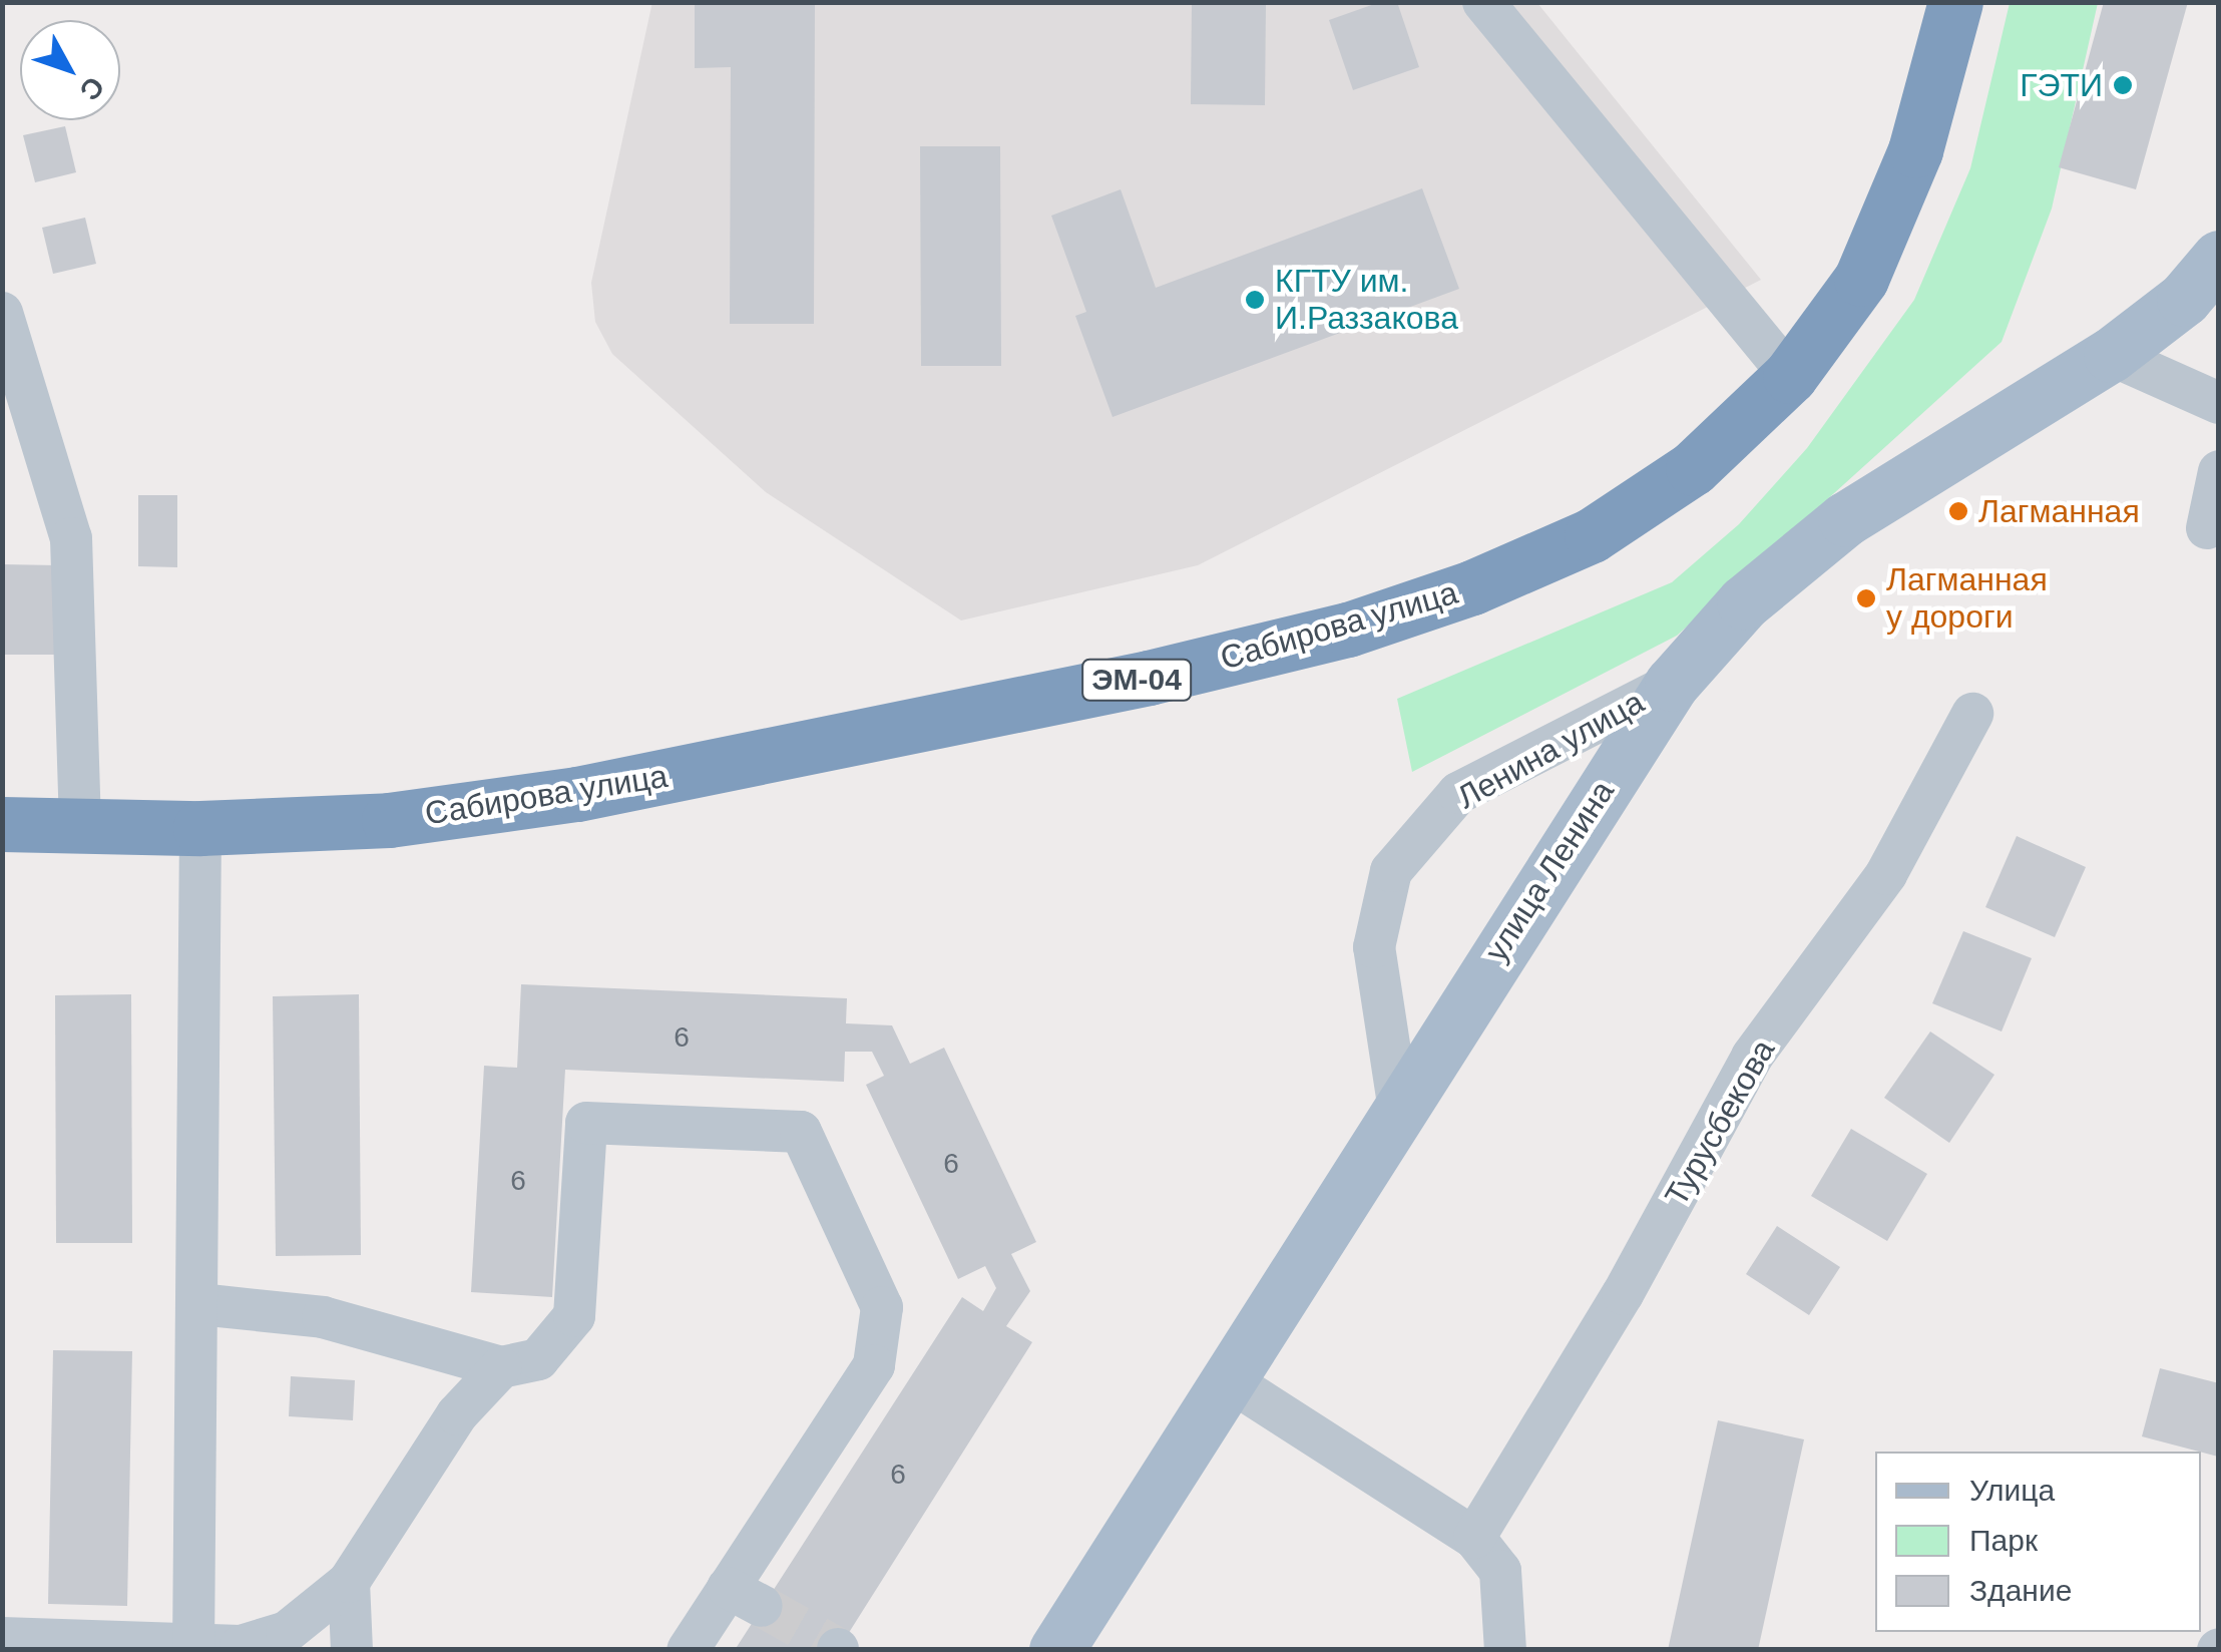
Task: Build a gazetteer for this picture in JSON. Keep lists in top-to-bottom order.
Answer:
{
  "streets": {
    "highway": ["Сабирова улица", "ЭМ-04"],
    "main road": ["улица Ленина"],
    "street": ["Ленина улица", "Турусбекова"]
  },
  "crossings": [
    ["Ленина улица", "улица Ленина"]
  ],
  "places": [
    "ГЭТИ",
    "КГТУ им. И.Раззакова",
    "Лагманная",
    "Лагманная у дороги"
  ],
  "house_numbers": [
    "6",
    "6",
    "6",
    "6"
  ],
  "legend": ["Улица", "Парк", "Здание"],
  "north": "bottom right"
}
